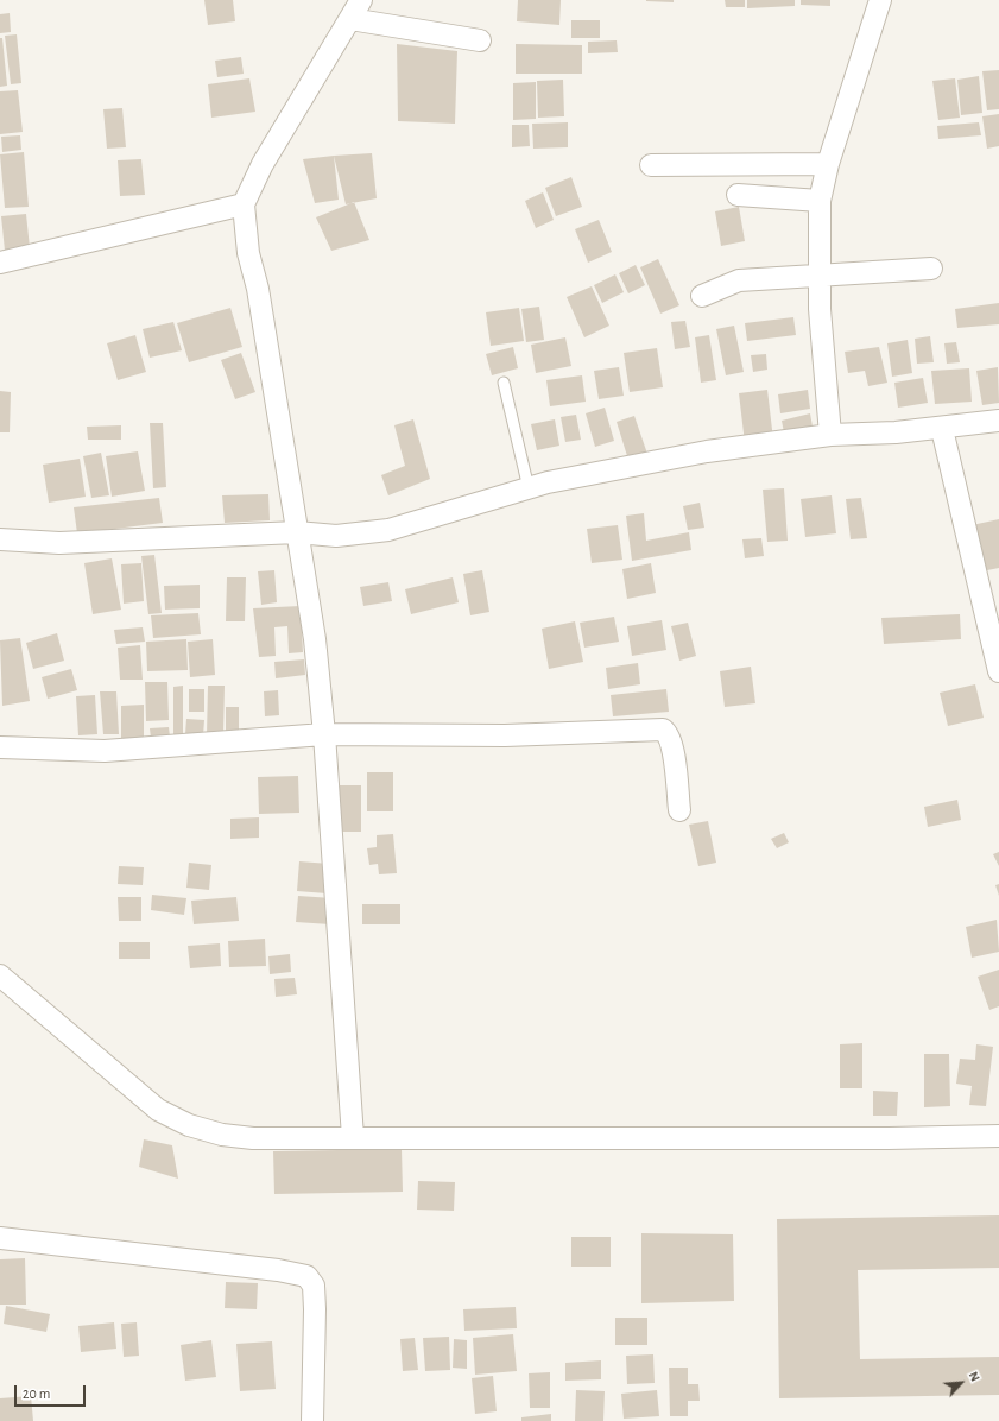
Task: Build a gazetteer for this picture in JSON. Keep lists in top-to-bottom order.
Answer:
{
  "scale_bar": "20 m",
  "north": "top right"
}
